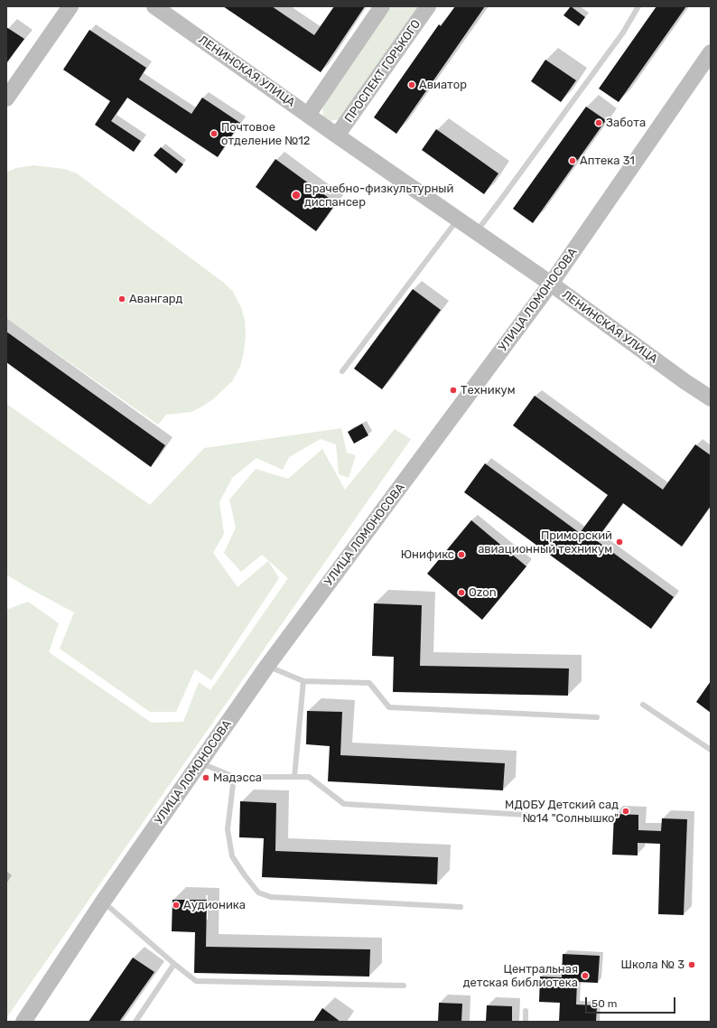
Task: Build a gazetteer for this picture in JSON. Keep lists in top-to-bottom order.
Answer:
{
  "streets": {
    "main road": ["ЛЕНИНСКАЯ УЛИЦА", "ПРОСПЕКТ ГОРЬКОГО", "УЛИЦА ЛОМОНОСОВА"]
  },
  "crossings": [
    ["ЛЕНИНСКАЯ УЛИЦА", "ПРОСПЕКТ ГОРЬКОГО"],
    ["ЛЕНИНСКАЯ УЛИЦА", "УЛИЦА ЛОМОНОСОВА"]
  ],
  "places": [
    "Авиатор",
    "Забота",
    "Почтовое отделение №12",
    "Аптека 31",
    "Врачебно-физкультурный диспансер",
    "Авангард",
    "Техникум",
    "Приморский авиационный техникум",
    "Юнификс",
    "Ozon",
    "Мадэсса",
    "МДОБУ Детский сад №14 \"Солнышко\"",
    "Аудионика",
    "Школа № 3",
    "Центральная детская библиотека"
  ],
  "scale_bar": "50 m"
}
